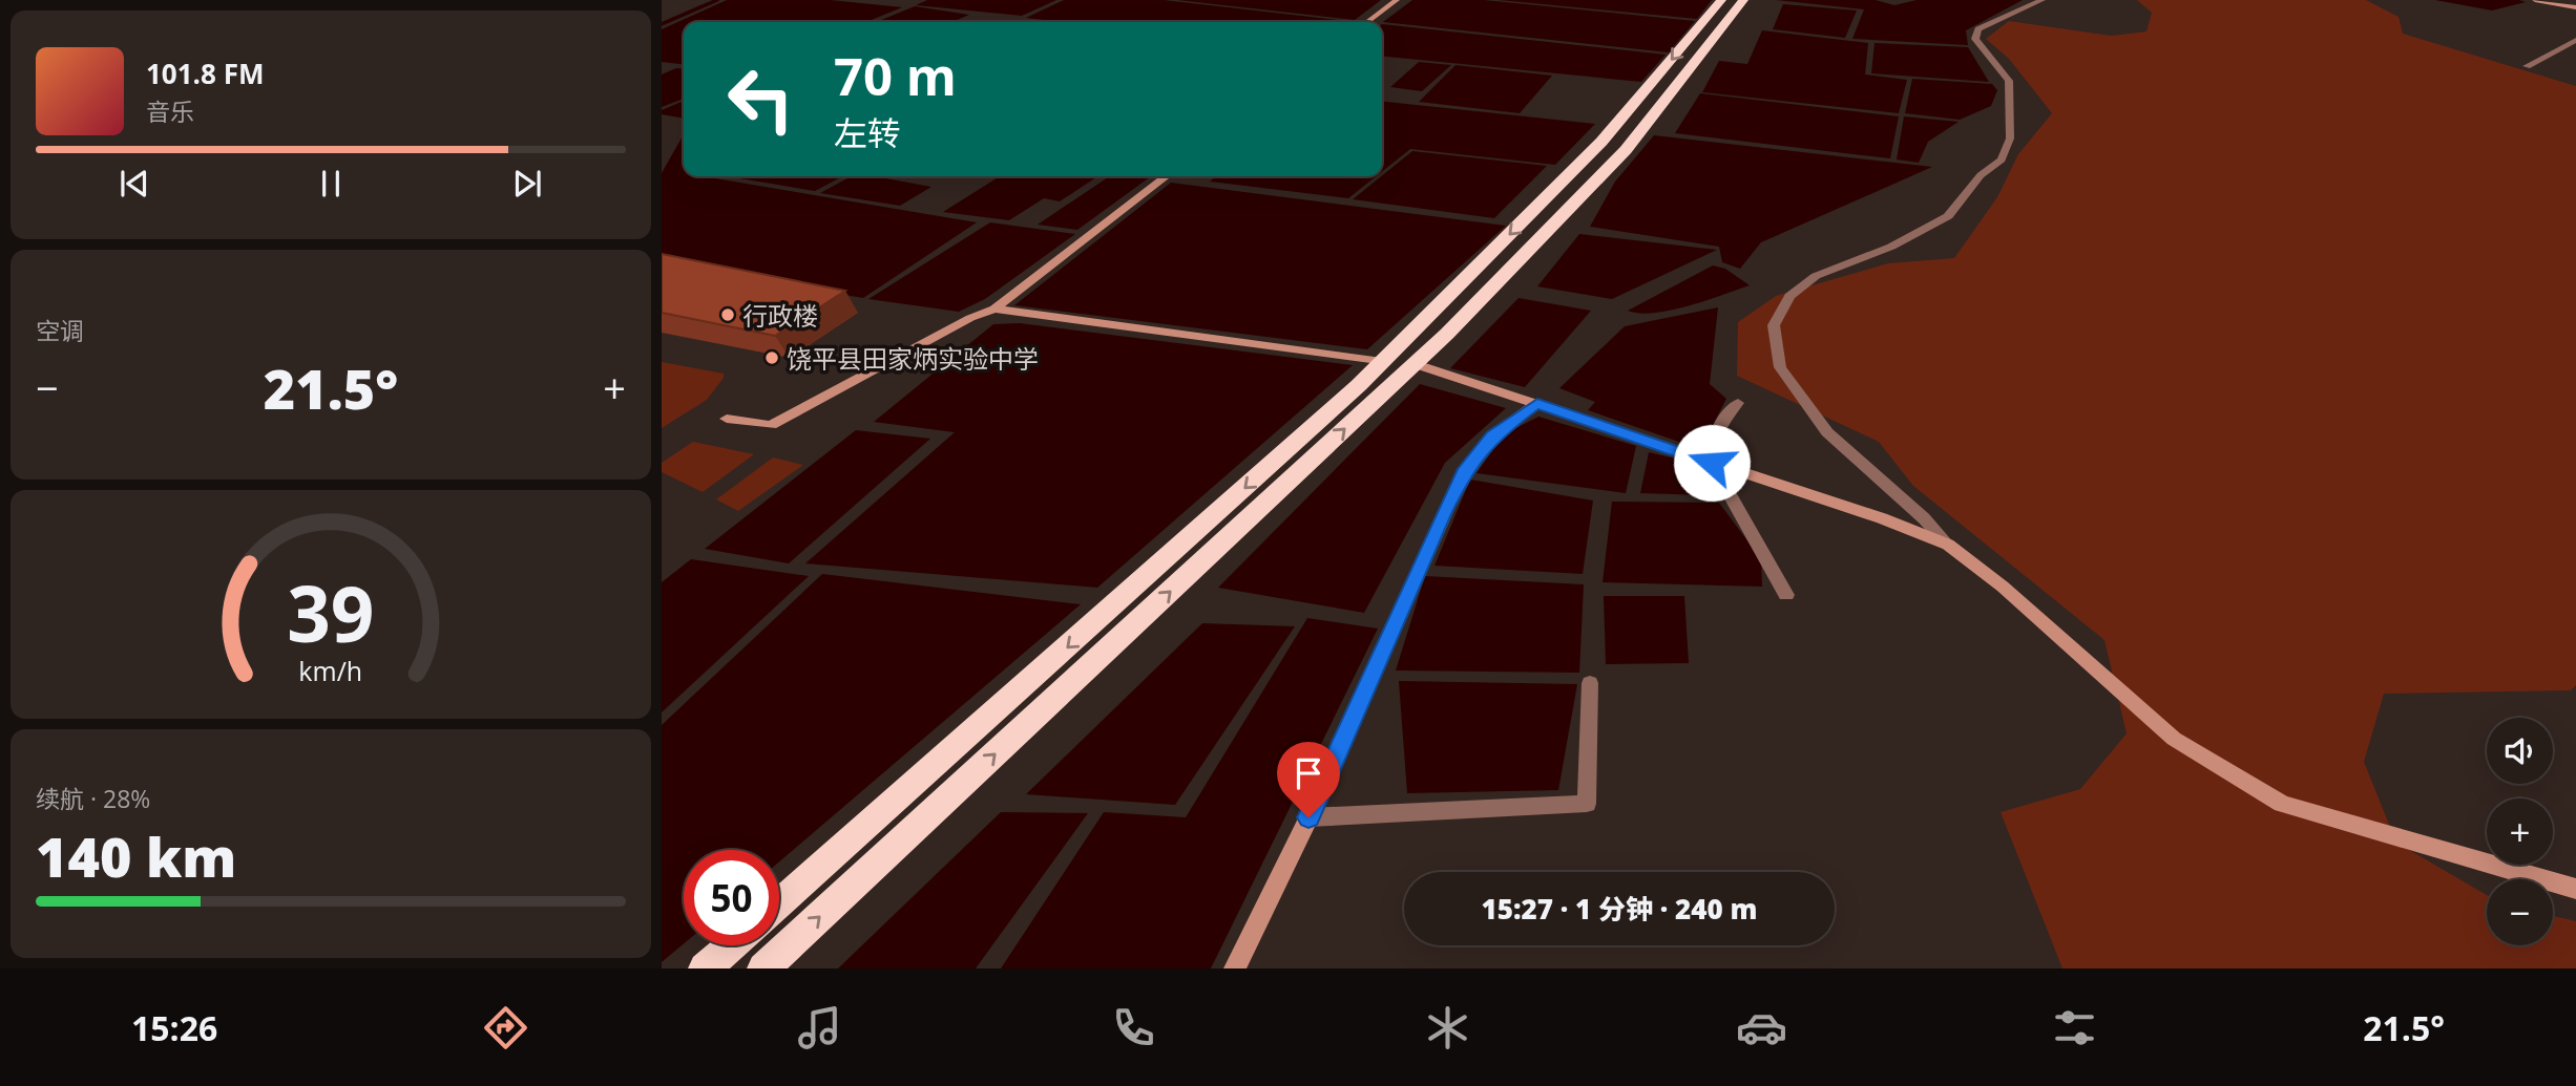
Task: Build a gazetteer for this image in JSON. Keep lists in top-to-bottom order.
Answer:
{
  "places": ["行政楼", "饶平县田家炳实验中学"],
  "page": {
    "turn": ["70 m", "左转"],
    "song": ["101.8 FM", "音乐"],
    "tile": [
      "空调",
      ["续航 · 28%", "140 km"]
    ],
    "heat": ["−", "21.5°", "+"],
    "map_buttons": ["+", "−"],
    "limit": "50",
    "trip": "15:27 · 1 分钟 · 240 m",
    "tabs": ["15:26", "21.5°"],
    "gauge": ["39", "km/h"]
  }
}
